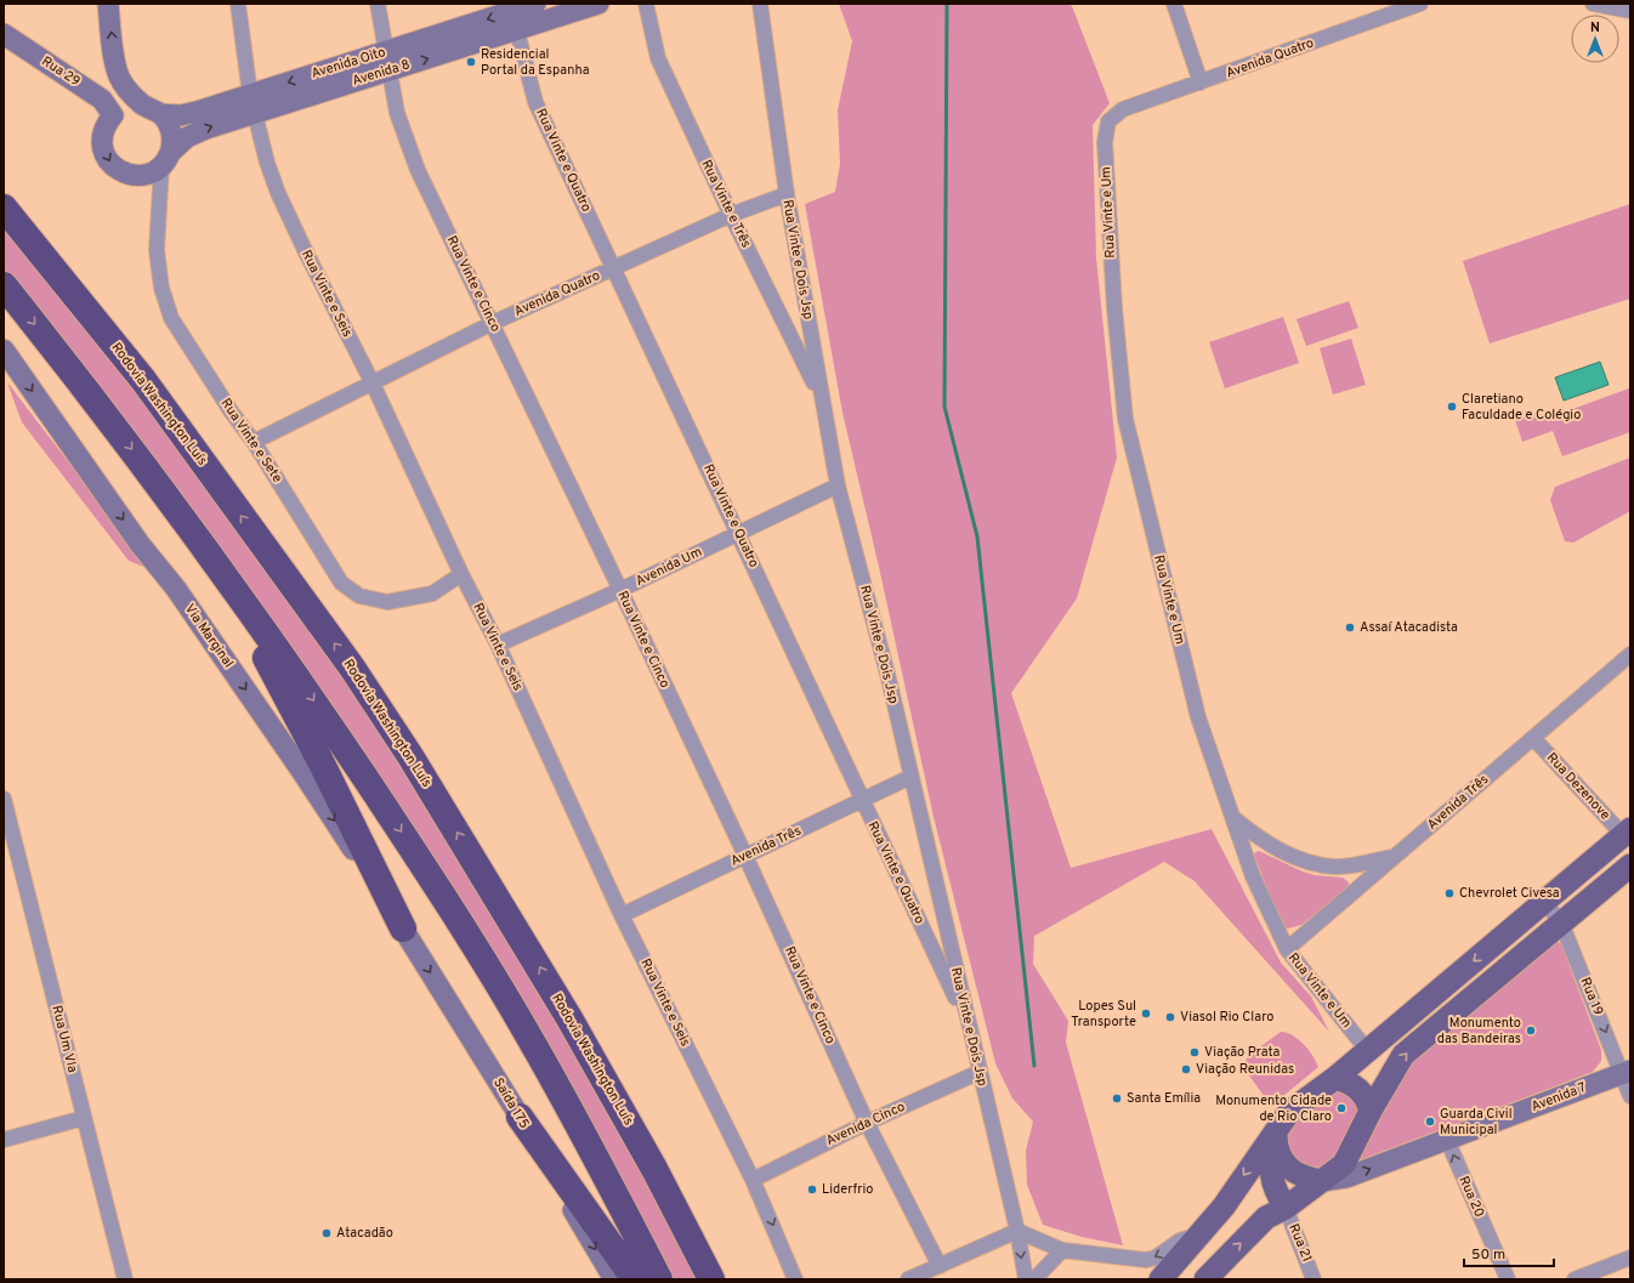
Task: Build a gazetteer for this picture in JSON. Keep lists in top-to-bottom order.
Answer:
{
  "streets": {
    "highway": ["Rodovia Washington Luís"],
    "main road": [
      "Avenida Oito",
      "Rua 29",
      "Via Marginal",
      "Avenida 7",
      "Saída 175"
    ],
    "street": [
      "Avenida Quatro",
      "Rua Vinte e Quatro",
      "Rua Vinte e Três",
      "Rua Vinte e Um",
      "Rua Vinte e Dois Jsp",
      "Rua Vinte e Cinco",
      "Rua Vinte e Seis",
      "Rua Vinte e Sete",
      "Avenida Um",
      "Rua Dezenove",
      "Avenida Três",
      "Rua 19",
      "Rua Um Vla",
      "Avenida Cinco",
      "Rua 20",
      "Rua 21"
    ]
  },
  "crossings": [
    ["Avenida Quatro", "Rua Vinte e Quatro"],
    ["Avenida Quatro", "Rua Vinte e Três"],
    ["Avenida Quatro", "Rua Vinte e Um"],
    ["Avenida Quatro", "Rua Vinte e Dois Jsp"],
    ["Avenida Quatro", "Rua Vinte e Cinco"],
    ["Avenida Quatro", "Rua Vinte e Seis"],
    ["Avenida Quatro", "Rua Vinte e Sete"],
    ["Avenida Oito", "Rua Vinte e Quatro"],
    ["Avenida Oito", "Rua Vinte e Cinco"],
    ["Avenida Oito", "Rua Vinte e Seis"],
    ["Rua 29", "Rua Vinte e Sete"],
    ["Rua Vinte e Quatro", "Rua Vinte e Dois Jsp"],
    ["Rua Vinte e Quatro", "Avenida Um"],
    ["Rua Vinte e Quatro", "Avenida Três"],
    ["Rua Vinte e Três", "Rua Vinte e Dois Jsp"],
    ["Rua Vinte e Um", "Avenida Três"],
    ["Rua Vinte e Dois Jsp", "Avenida Um"],
    ["Rua Vinte e Dois Jsp", "Avenida Três"],
    ["Rua Vinte e Dois Jsp", "Avenida Cinco"],
    ["Rua Vinte e Cinco", "Avenida Um"],
    ["Rua Vinte e Cinco", "Avenida Três"],
    ["Rua Vinte e Cinco", "Avenida Cinco"],
    ["Rua Vinte e Seis", "Rua Vinte e Sete"],
    ["Rua Vinte e Seis", "Avenida Um"],
    ["Rua Vinte e Seis", "Avenida Três"],
    ["Rua Vinte e Seis", "Avenida Cinco"],
    ["Via Marginal", "Saída 175"],
    ["Rua Dezenove", "Avenida Três"],
    ["Rua 19", "Avenida 7"],
    ["Avenida 7", "Rua 20"]
  ],
  "one_way": [
    "Via Marginal",
    "Rua 19",
    "Saída 175",
    "Rua 20"
  ],
  "places": [
    "Residencial Portal da Espanha",
    "Claretiano Faculdade e Colégio",
    "Assaí Atacadista",
    "Chevrolet Civesa",
    "Lopes Sul Transporte",
    "Viasol Rio Claro",
    "Monumento das Bandeiras",
    "Viação Prata",
    "Viação Reunidas",
    "Santa Emília",
    "Monumento Cidade de Rio Claro",
    "Guarda Civil Municipal",
    "Liderfrio",
    "Atacadão"
  ],
  "scale_bar": "50 m",
  "north": "top"
}
